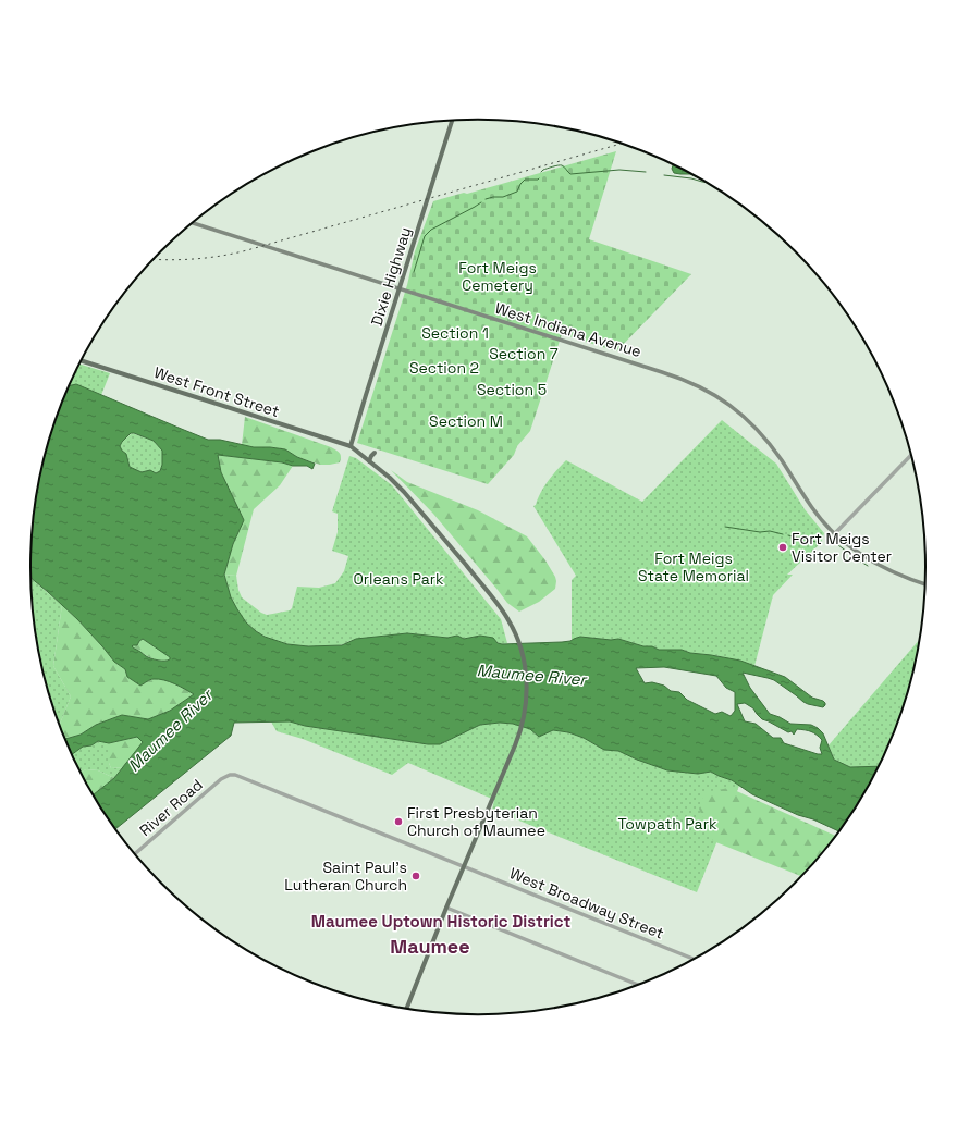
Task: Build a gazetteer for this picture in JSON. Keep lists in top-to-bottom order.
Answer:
{
  "streets": {
    "main road": ["Dixie Highway", "West Indiana Avenue", "West Front Street"],
    "street": ["River Road", "West Broadway Street"]
  },
  "crossings": [
    ["Dixie Highway", "West Indiana Avenue"],
    ["Dixie Highway", "West Front Street"],
    ["River Road", "West Broadway Street"]
  ],
  "districts": ["Maumee Uptown Historic District", "Maumee"],
  "water": ["Maumee River"],
  "parks": [
    "Fort Meigs Cemetery",
    "Section 1",
    "Section 7",
    "Section 2",
    "Section 5",
    "Section M",
    "Fort Meigs State Memorial",
    "Orleans Park",
    "Towpath Park"
  ],
  "places": ["Fort Meigs Visitor Center", "First Presbyterian Church of Maumee", "Saint Paul's Lutheran Church"]
}
